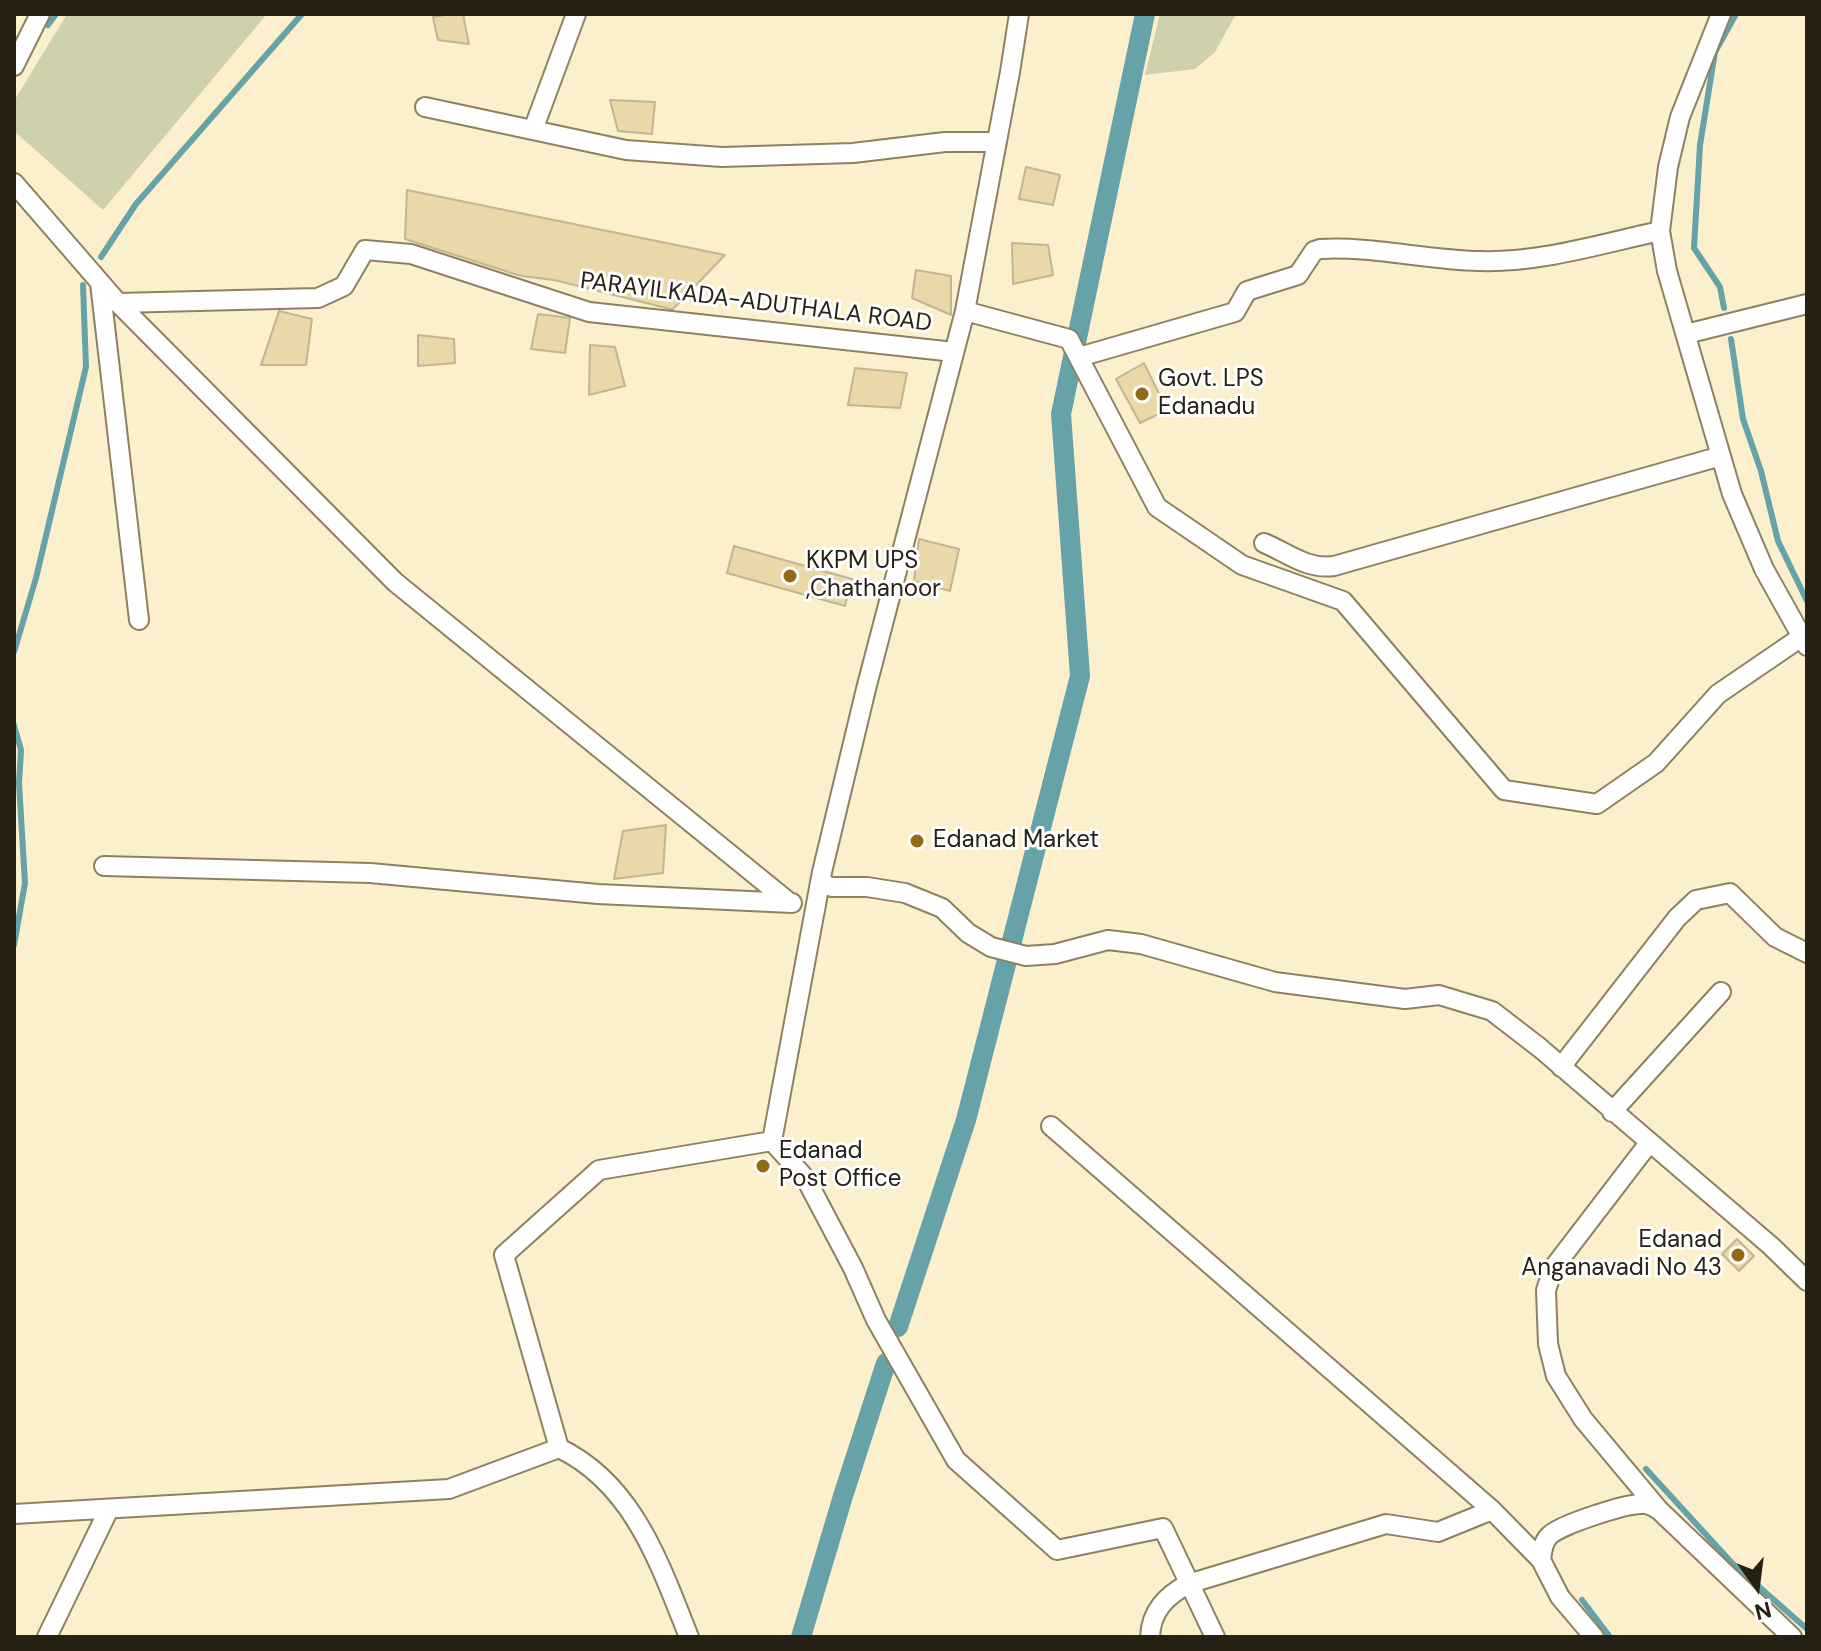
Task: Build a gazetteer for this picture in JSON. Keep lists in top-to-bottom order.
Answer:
{
  "streets": {
    "street": ["PARAYILKADA-ADUTHALA ROAD"]
  },
  "places": [
    "Govt. LPS Edanadu",
    "KKPM UPS ,Chathanoor",
    "Edanad Market",
    "Edanad Post Office",
    "Edanad Anganavadi No 43"
  ],
  "north": "bottom"
}
